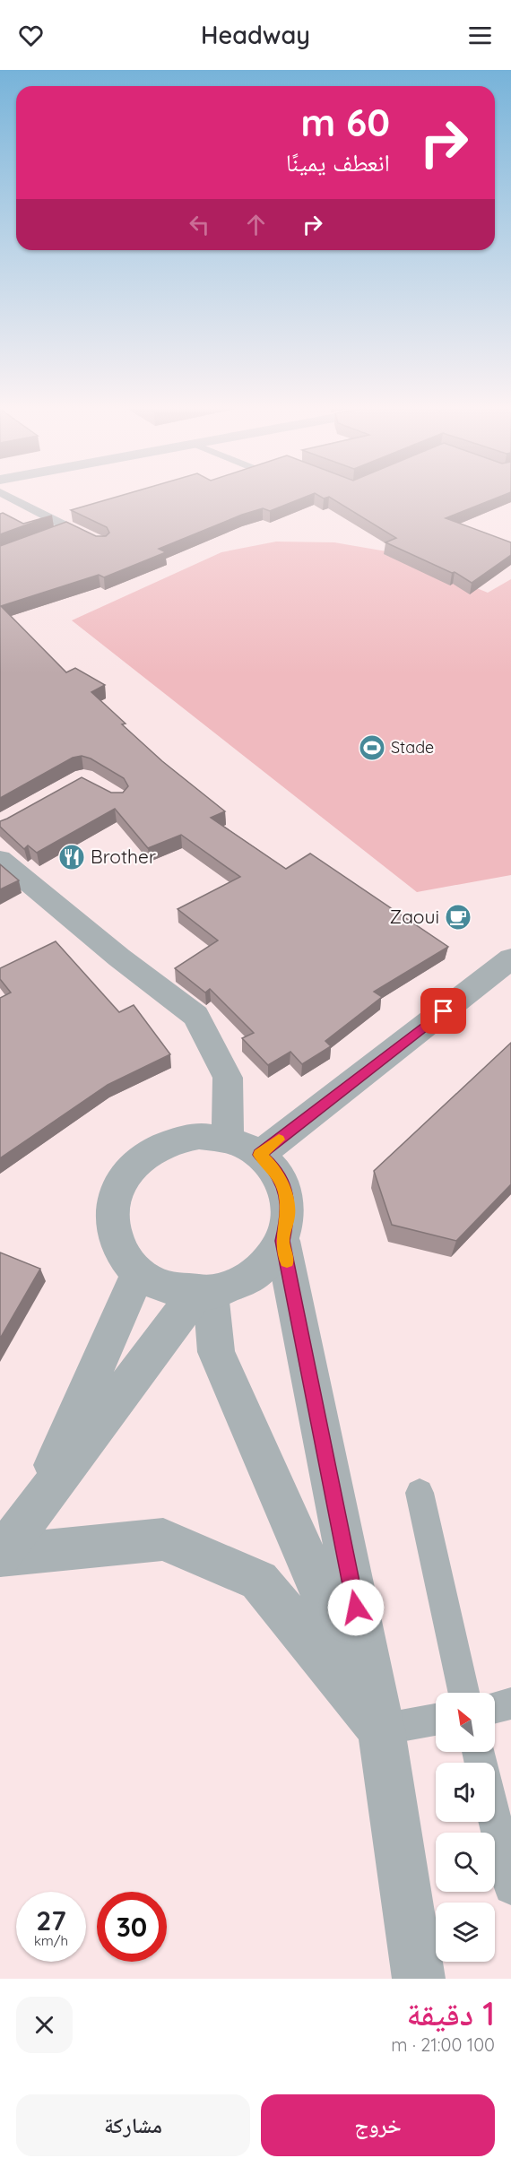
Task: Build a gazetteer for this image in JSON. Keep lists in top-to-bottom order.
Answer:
{
  "places": {
    "sports": ["Stade"],
    "restaurant": ["Brother"],
    "cafe": ["Zaoui"]
  },
  "north": "top left",
  "page": {
    "header": "Headway",
    "turn": ["60 m", "انعطف يمينًا"],
    "speed": "27 km/h",
    "limit": "30",
    "heading": ["1 دقيقة", "100 m · 21:00"],
    "buttons": ["خروج", "مشاركة"]
  }
}
